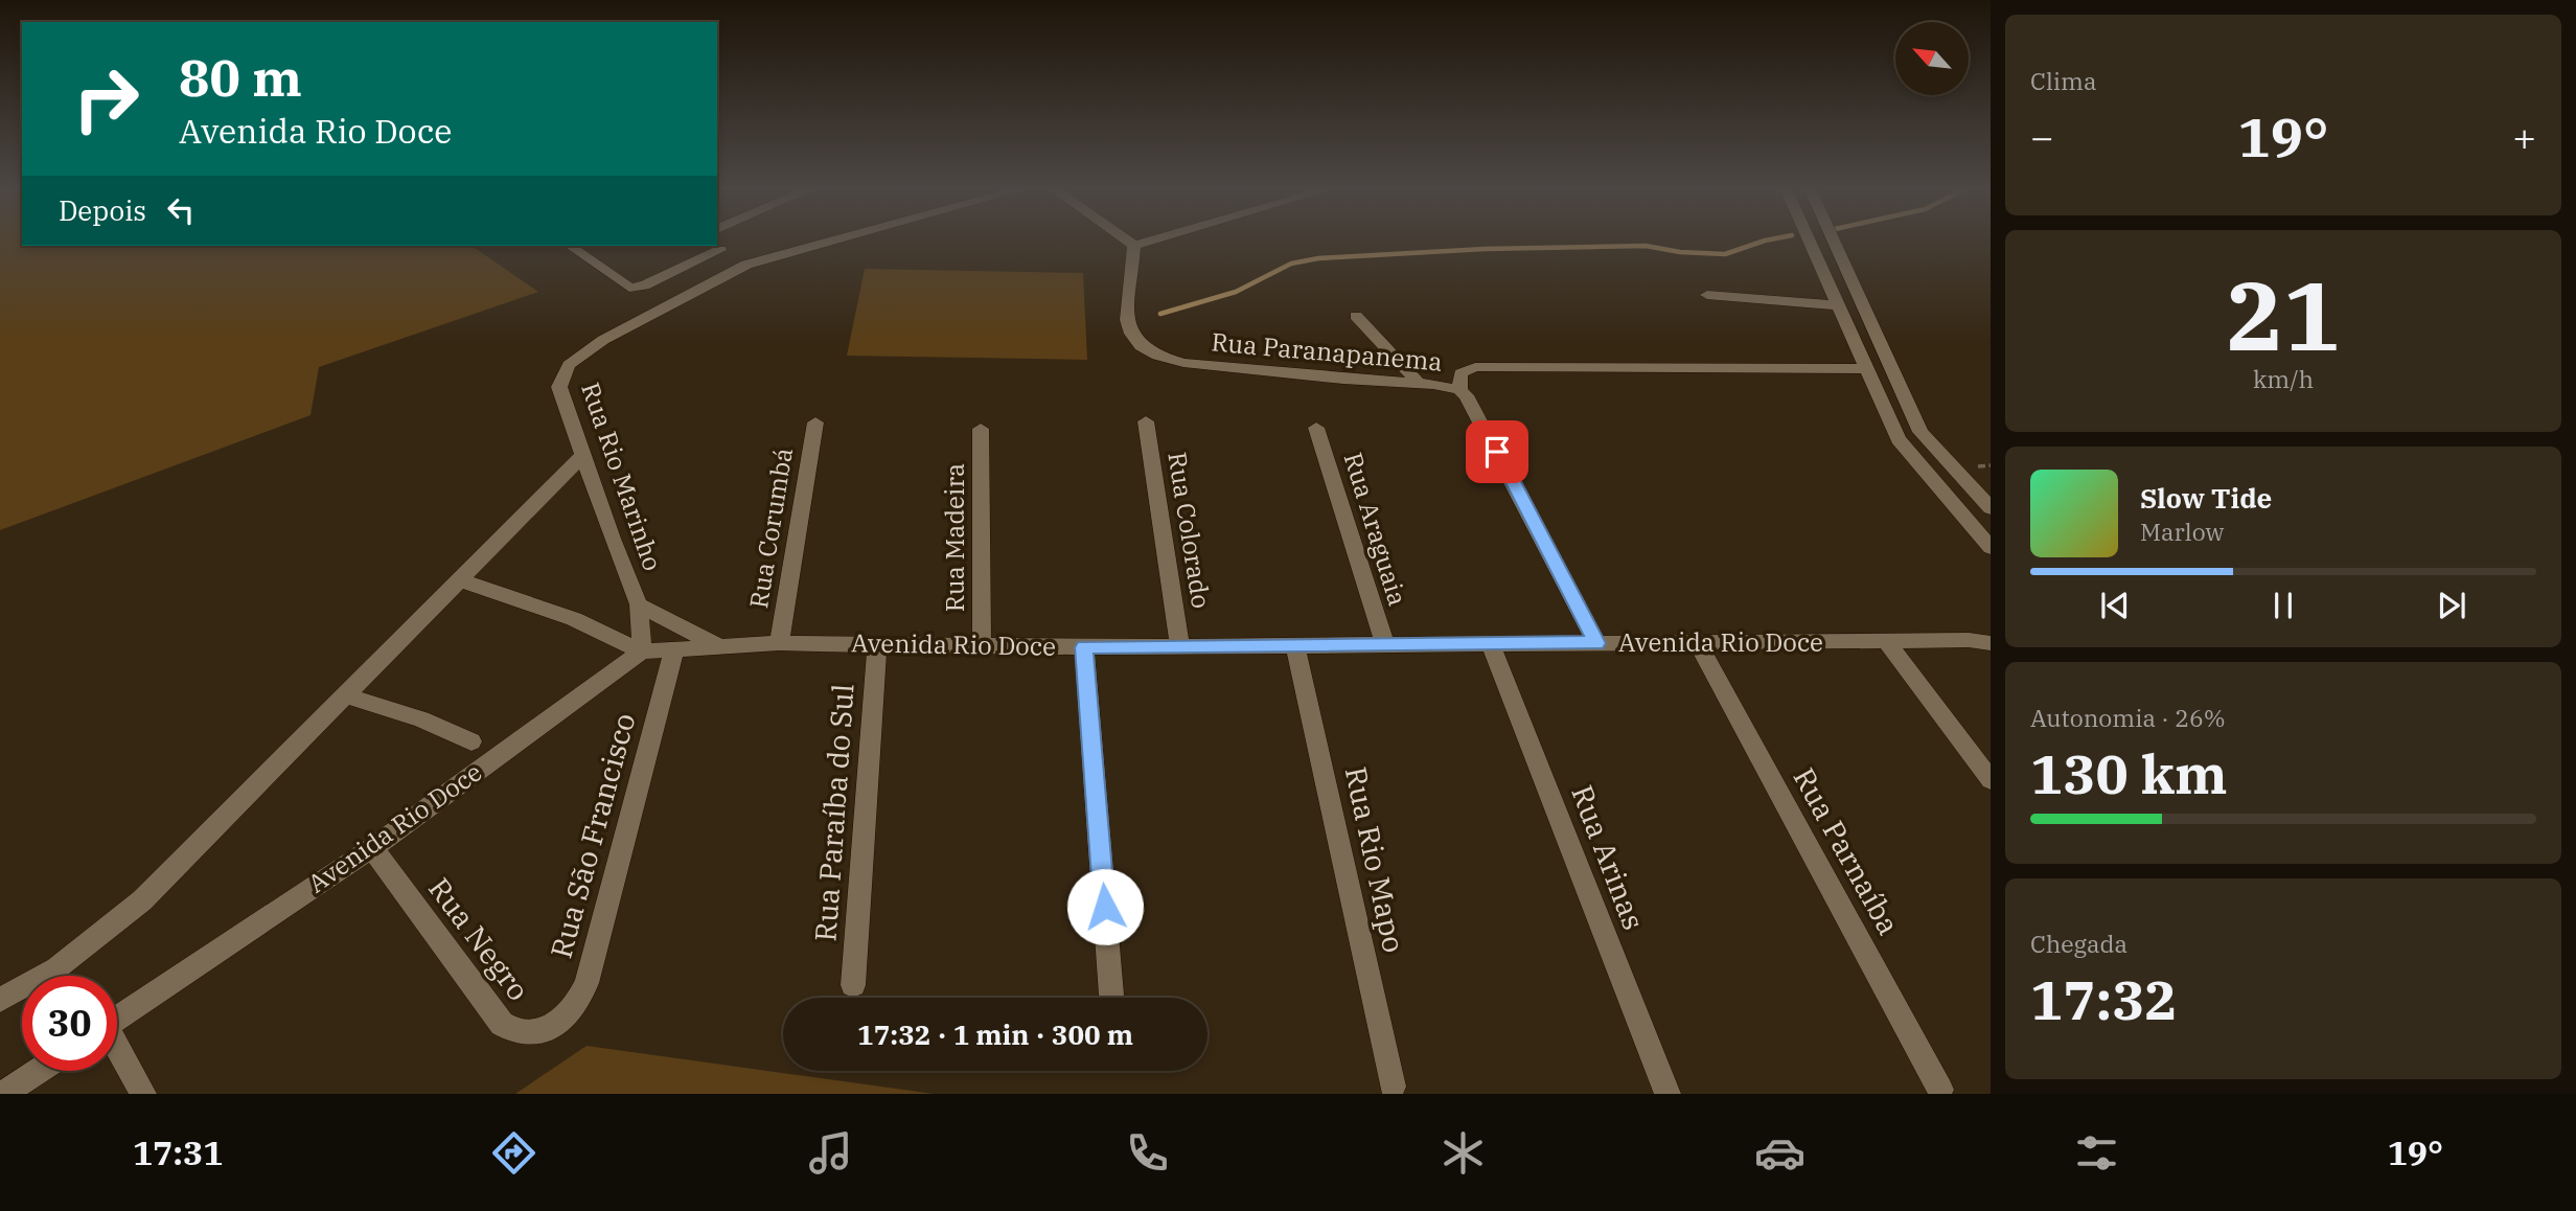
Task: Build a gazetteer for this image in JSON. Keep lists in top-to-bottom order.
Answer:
{
  "streets": {
    "street": [
      "Rua Paranapanema",
      "Rua Rio Marinho",
      "Rua Corumbá",
      "Rua Araguaia",
      "Rua Colorado",
      "Rua Madeira",
      "Avenida Rio Doce",
      "Rua Paraíba do Sul",
      "Rua São Francisco",
      "Rua Parnaíba",
      "Rua Arinas",
      "Rua Rio Mapo",
      "Rua Negro"
    ]
  },
  "crossings": [
    ["Rua Paranapanema", "Avenida Rio Doce"],
    ["Rua Rio Marinho", "Avenida Rio Doce"],
    ["Rua Corumbá", "Avenida Rio Doce"],
    ["Rua Araguaia", "Avenida Rio Doce"],
    ["Rua Colorado", "Avenida Rio Doce"],
    ["Rua Madeira", "Avenida Rio Doce"],
    ["Avenida Rio Doce", "Rua Paraíba do Sul"],
    ["Avenida Rio Doce", "Rua São Francisco"],
    ["Avenida Rio Doce", "Rua Parnaíba"],
    ["Avenida Rio Doce", "Rua Arinas"],
    ["Avenida Rio Doce", "Rua Rio Mapo"],
    ["Avenida Rio Doce", "Rua Negro"],
    ["Rua São Francisco", "Rua Negro"]
  ],
  "north": "top left",
  "page": {
    "tile": [
      "Clima",
      ["21", "km/h"],
      ["Autonomia · 26%", "130 km"],
      ["Chegada", "17:32"]
    ],
    "turn": ["80 m", "Avenida Rio Doce"],
    "heat": ["−", "19°", "+"],
    "then": "Depois",
    "song": ["Slow Tide", "Marlow"],
    "limit": "30",
    "trip": "17:32 · 1 min · 300 m",
    "tabs": ["17:31", "19°"]
  }
}
